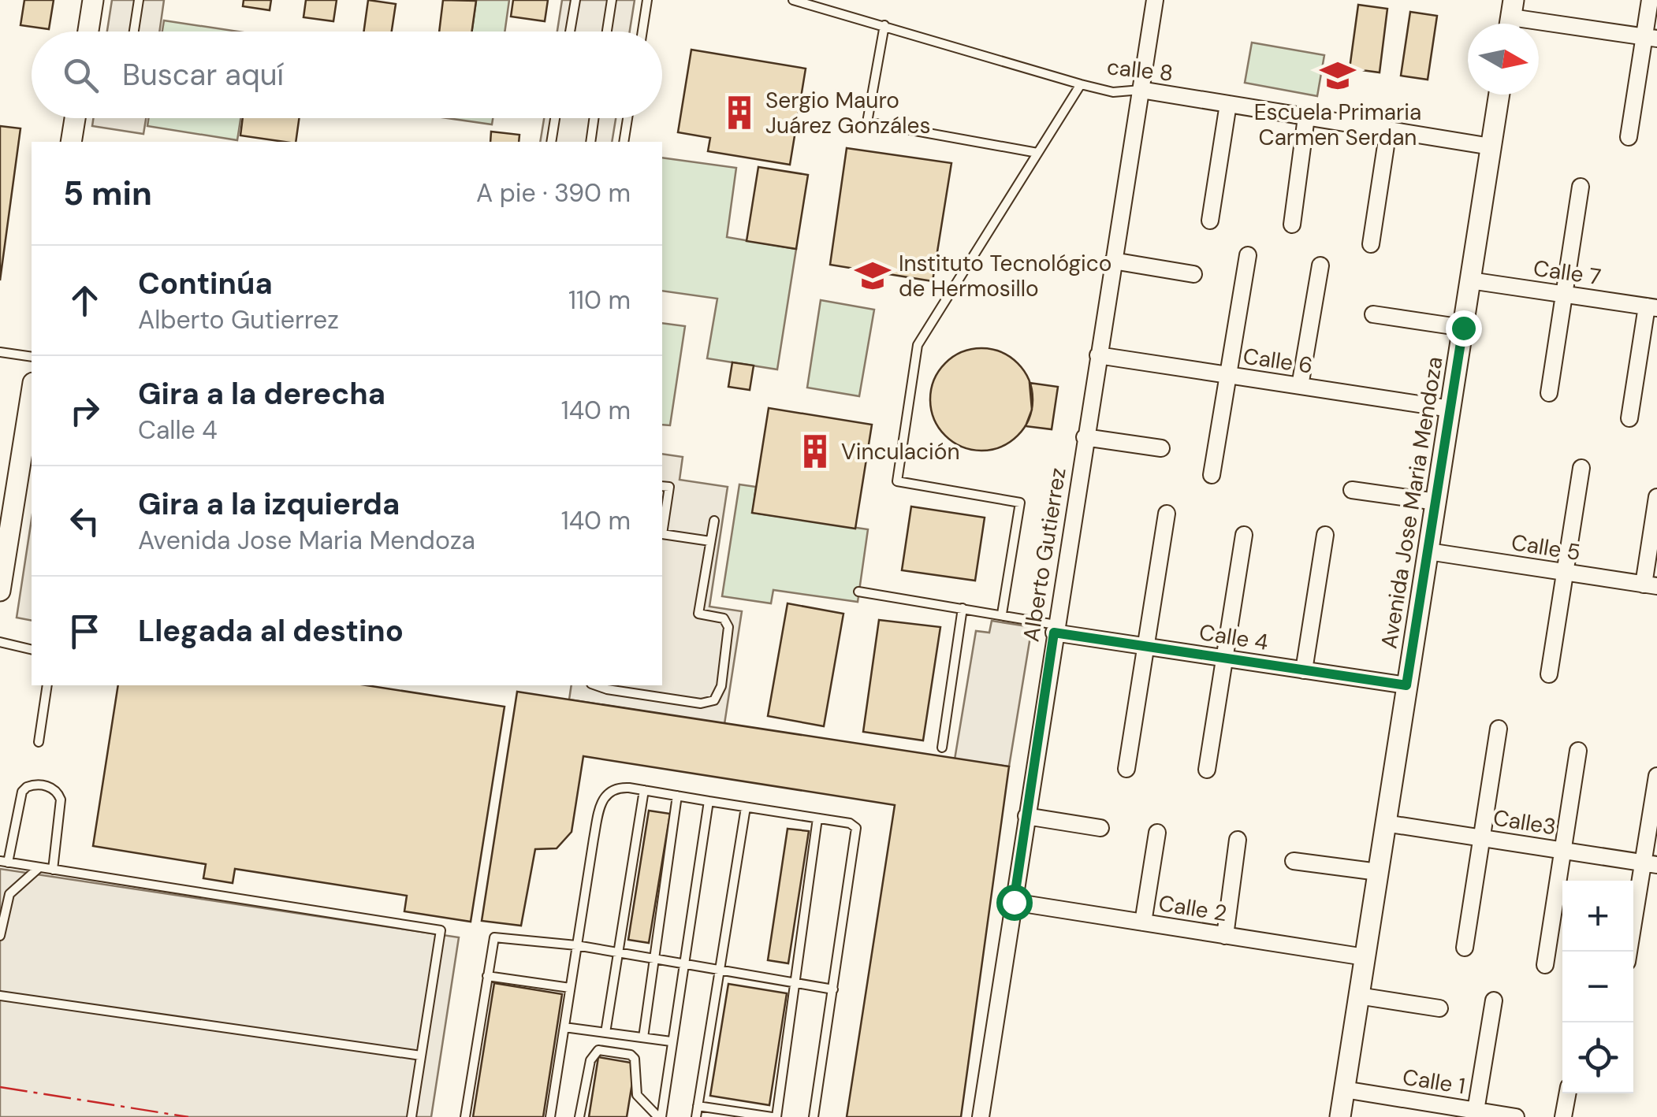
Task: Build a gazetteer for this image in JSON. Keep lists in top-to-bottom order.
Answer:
{
  "streets": {
    "street": [
      "calle 8",
      "Calle 7",
      "Calle 6",
      "Avenida Jose Maria Mendoza",
      "Calle 5",
      "Alberto Gutierrez",
      "Calle 4",
      "Calle3",
      "Calle 2",
      "Calle 1"
    ]
  },
  "crossings": [
    ["calle 8", "Avenida Jose Maria Mendoza"],
    ["calle 8", "Alberto Gutierrez"],
    ["Calle 7", "Avenida Jose Maria Mendoza"],
    ["Calle 6", "Avenida Jose Maria Mendoza"],
    ["Calle 6", "Alberto Gutierrez"],
    ["Avenida Jose Maria Mendoza", "Calle 5"],
    ["Avenida Jose Maria Mendoza", "Calle 4"],
    ["Avenida Jose Maria Mendoza", "Calle3"],
    ["Avenida Jose Maria Mendoza", "Calle 2"],
    ["Avenida Jose Maria Mendoza", "Calle 1"],
    ["Alberto Gutierrez", "Calle 4"],
    ["Alberto Gutierrez", "Calle 2"]
  ],
  "places": {
    "school or university": ["Escuela Primaria Carmen Serdan", "Instituto Tecnológico de Hermosillo"],
    "building": ["Sergio Mauro Juárez Gonzáles", "Vinculación"]
  },
  "north": "right",
  "page": {
    "search": "Buscar aquí",
    "heading": ["5 min", "A pie · 390 m"],
    "list": [
      ["Continúa", "Alberto Gutierrez", "110 m"],
      ["Gira a la derecha", "Calle 4", "140 m"],
      ["Gira a la izquierda", "Avenida Jose Maria Mendoza", "140 m"],
      "Llegada al destino"
    ],
    "map_buttons": ["+", "−"]
  }
}
